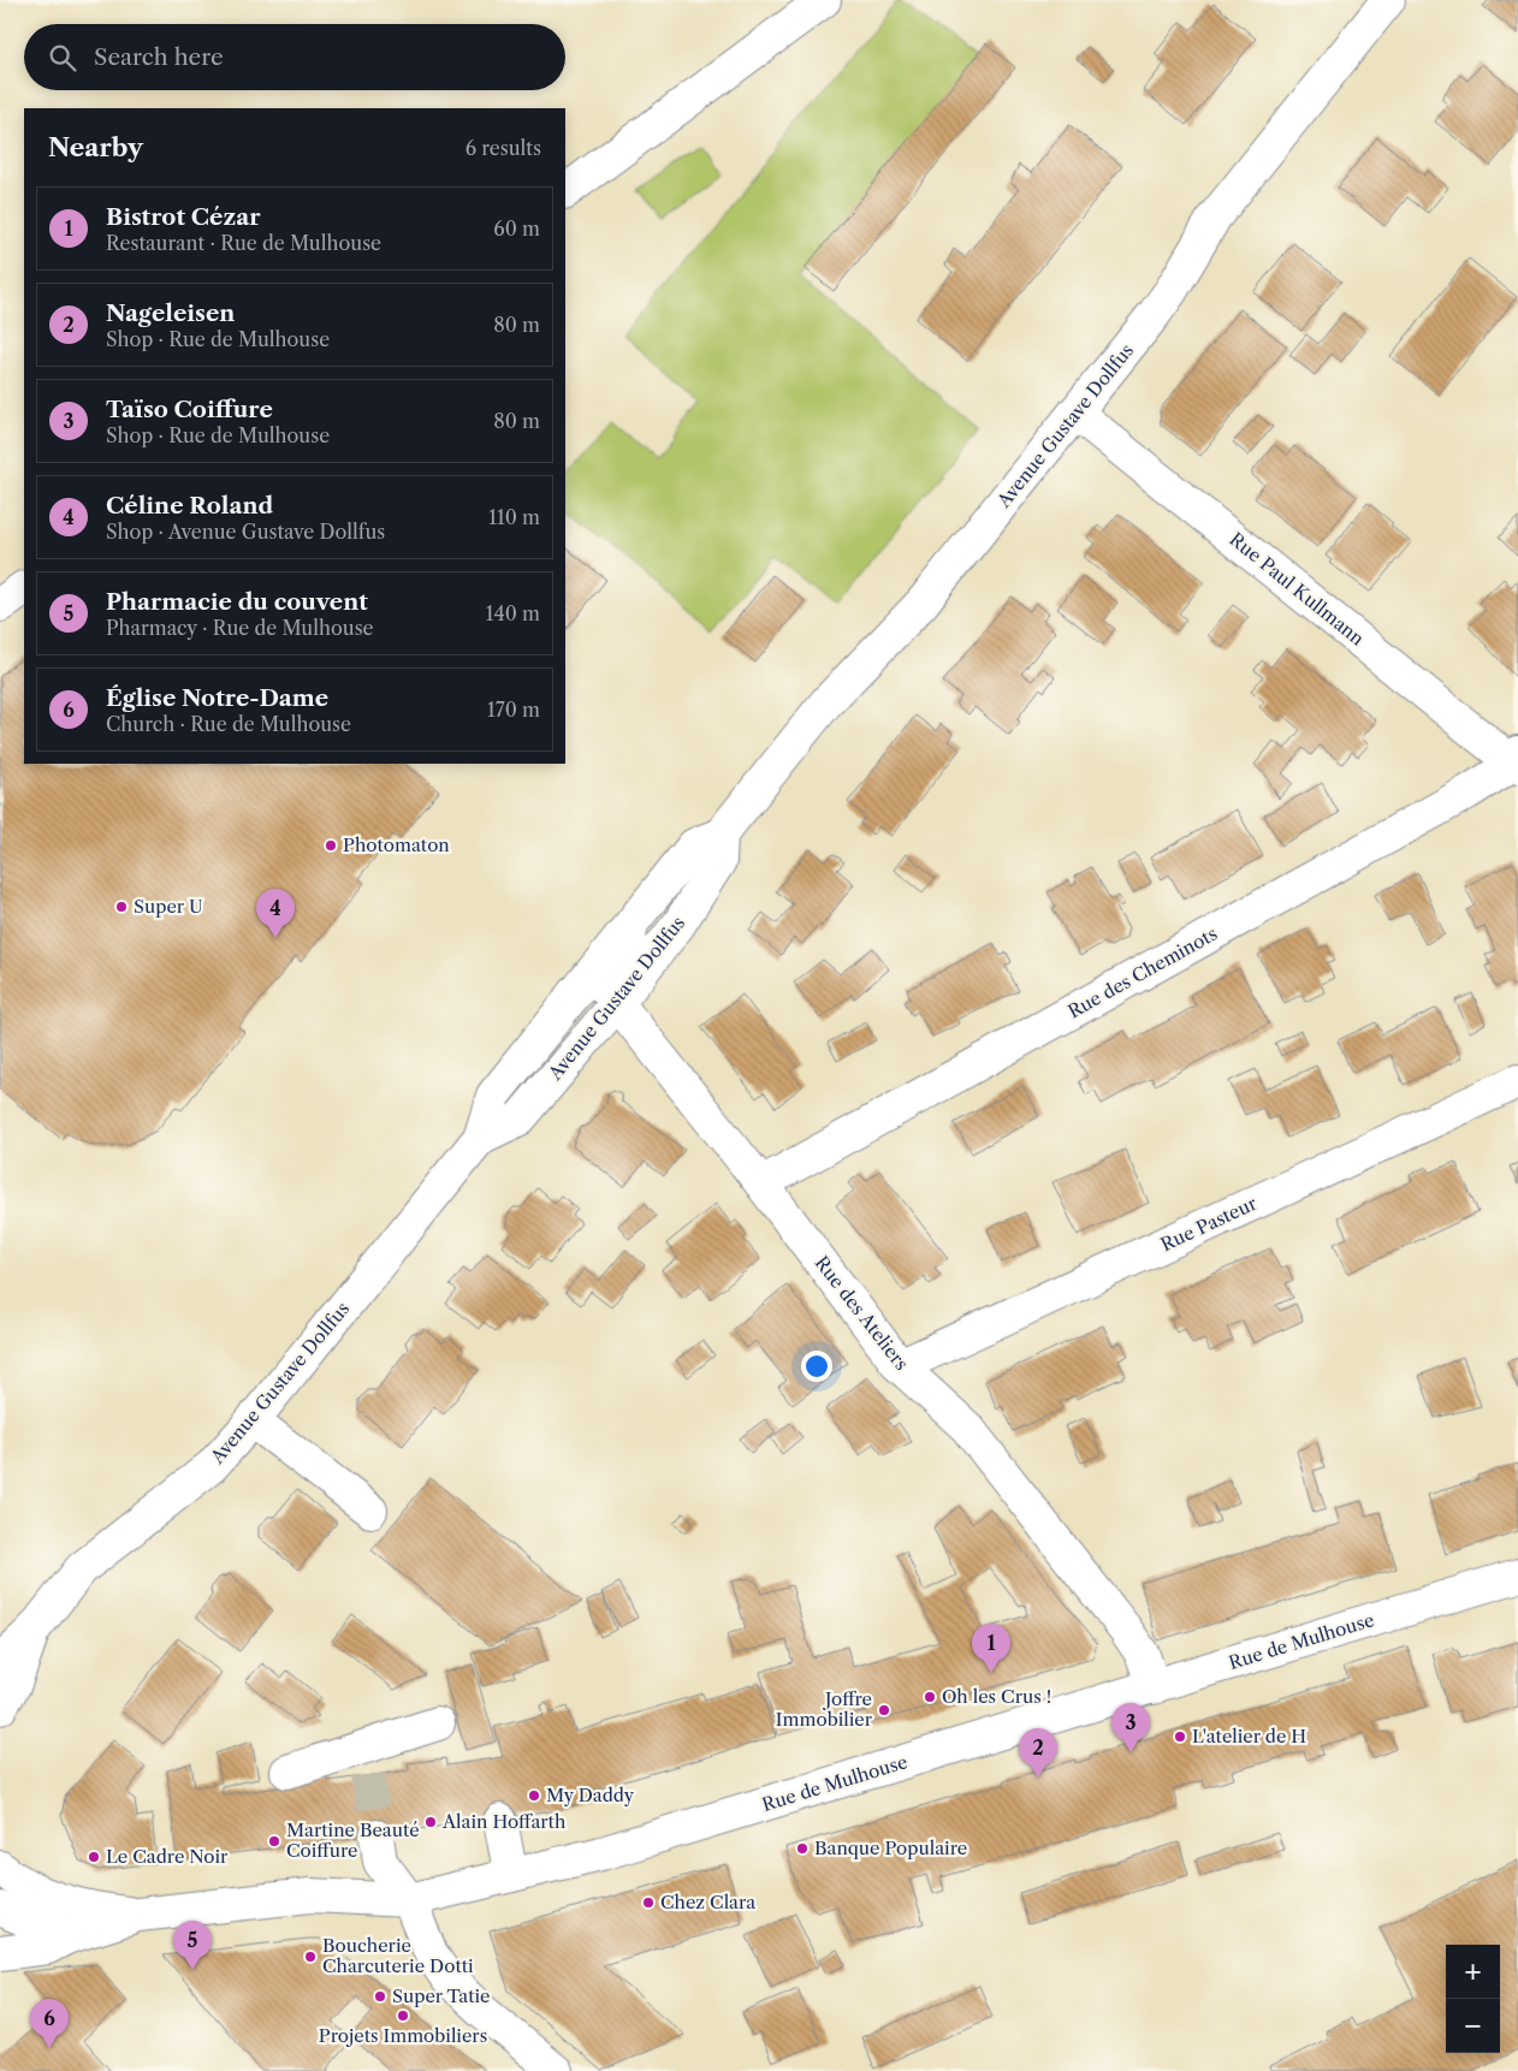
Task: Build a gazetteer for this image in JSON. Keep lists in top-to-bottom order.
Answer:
{
  "streets": {
    "street": [
      "Avenue Gustave Dollfus",
      "Rue Paul Kullmann",
      "Rue des Cheminots",
      "Rue Pasteur",
      "Rue des Ateliers",
      "Rue de Mulhouse"
    ]
  },
  "crossings": [
    ["Avenue Gustave Dollfus", "Rue Paul Kullmann"],
    ["Avenue Gustave Dollfus", "Rue des Ateliers"],
    ["Rue Paul Kullmann", "Rue des Cheminots"],
    ["Rue des Cheminots", "Rue des Ateliers"],
    ["Rue Pasteur", "Rue des Ateliers"],
    ["Rue des Ateliers", "Rue de Mulhouse"]
  ],
  "places": [
    "Photomaton",
    "Super U",
    "Oh les Crus !",
    "Joffre Immobilier",
    "L'atelier de H",
    "My Daddy",
    "Alain Hoffarth",
    "Martine Beauté Coiffure",
    "Banque Populaire",
    "Le Cadre Noir",
    "Chez Clara",
    "Boucherie Charcuterie Dotti",
    "Super Tatie",
    "Projets Immobiliers"
  ],
  "page": {
    "search": "Search here",
    "heading": ["Nearby", "6 results"],
    "list": [
      {
        "mark": "1",
        "name": "Bistrot Cézar",
        "note": "Restaurant · Rue de Mulhouse",
        "value": "60 m"
      },
      {
        "mark": "2",
        "name": "Nageleisen",
        "note": "Shop · Rue de Mulhouse",
        "value": "80 m"
      },
      {
        "mark": "3",
        "name": "Taïso Coiffure",
        "note": "Shop · Rue de Mulhouse",
        "value": "80 m"
      },
      {
        "mark": "4",
        "name": "Céline Roland",
        "note": "Shop · Avenue Gustave Dollfus",
        "value": "110 m"
      },
      {
        "mark": "5",
        "name": "Pharmacie du couvent",
        "note": "Pharmacy · Rue de Mulhouse",
        "value": "140 m"
      },
      {
        "mark": "6",
        "name": "Église Notre-Dame",
        "note": "Church · Rue de Mulhouse",
        "value": "170 m"
      }
    ],
    "pins": [
      "4",
      "1",
      "3",
      "2",
      "5",
      "6"
    ],
    "map_buttons": ["+", "−"]
  }
}
